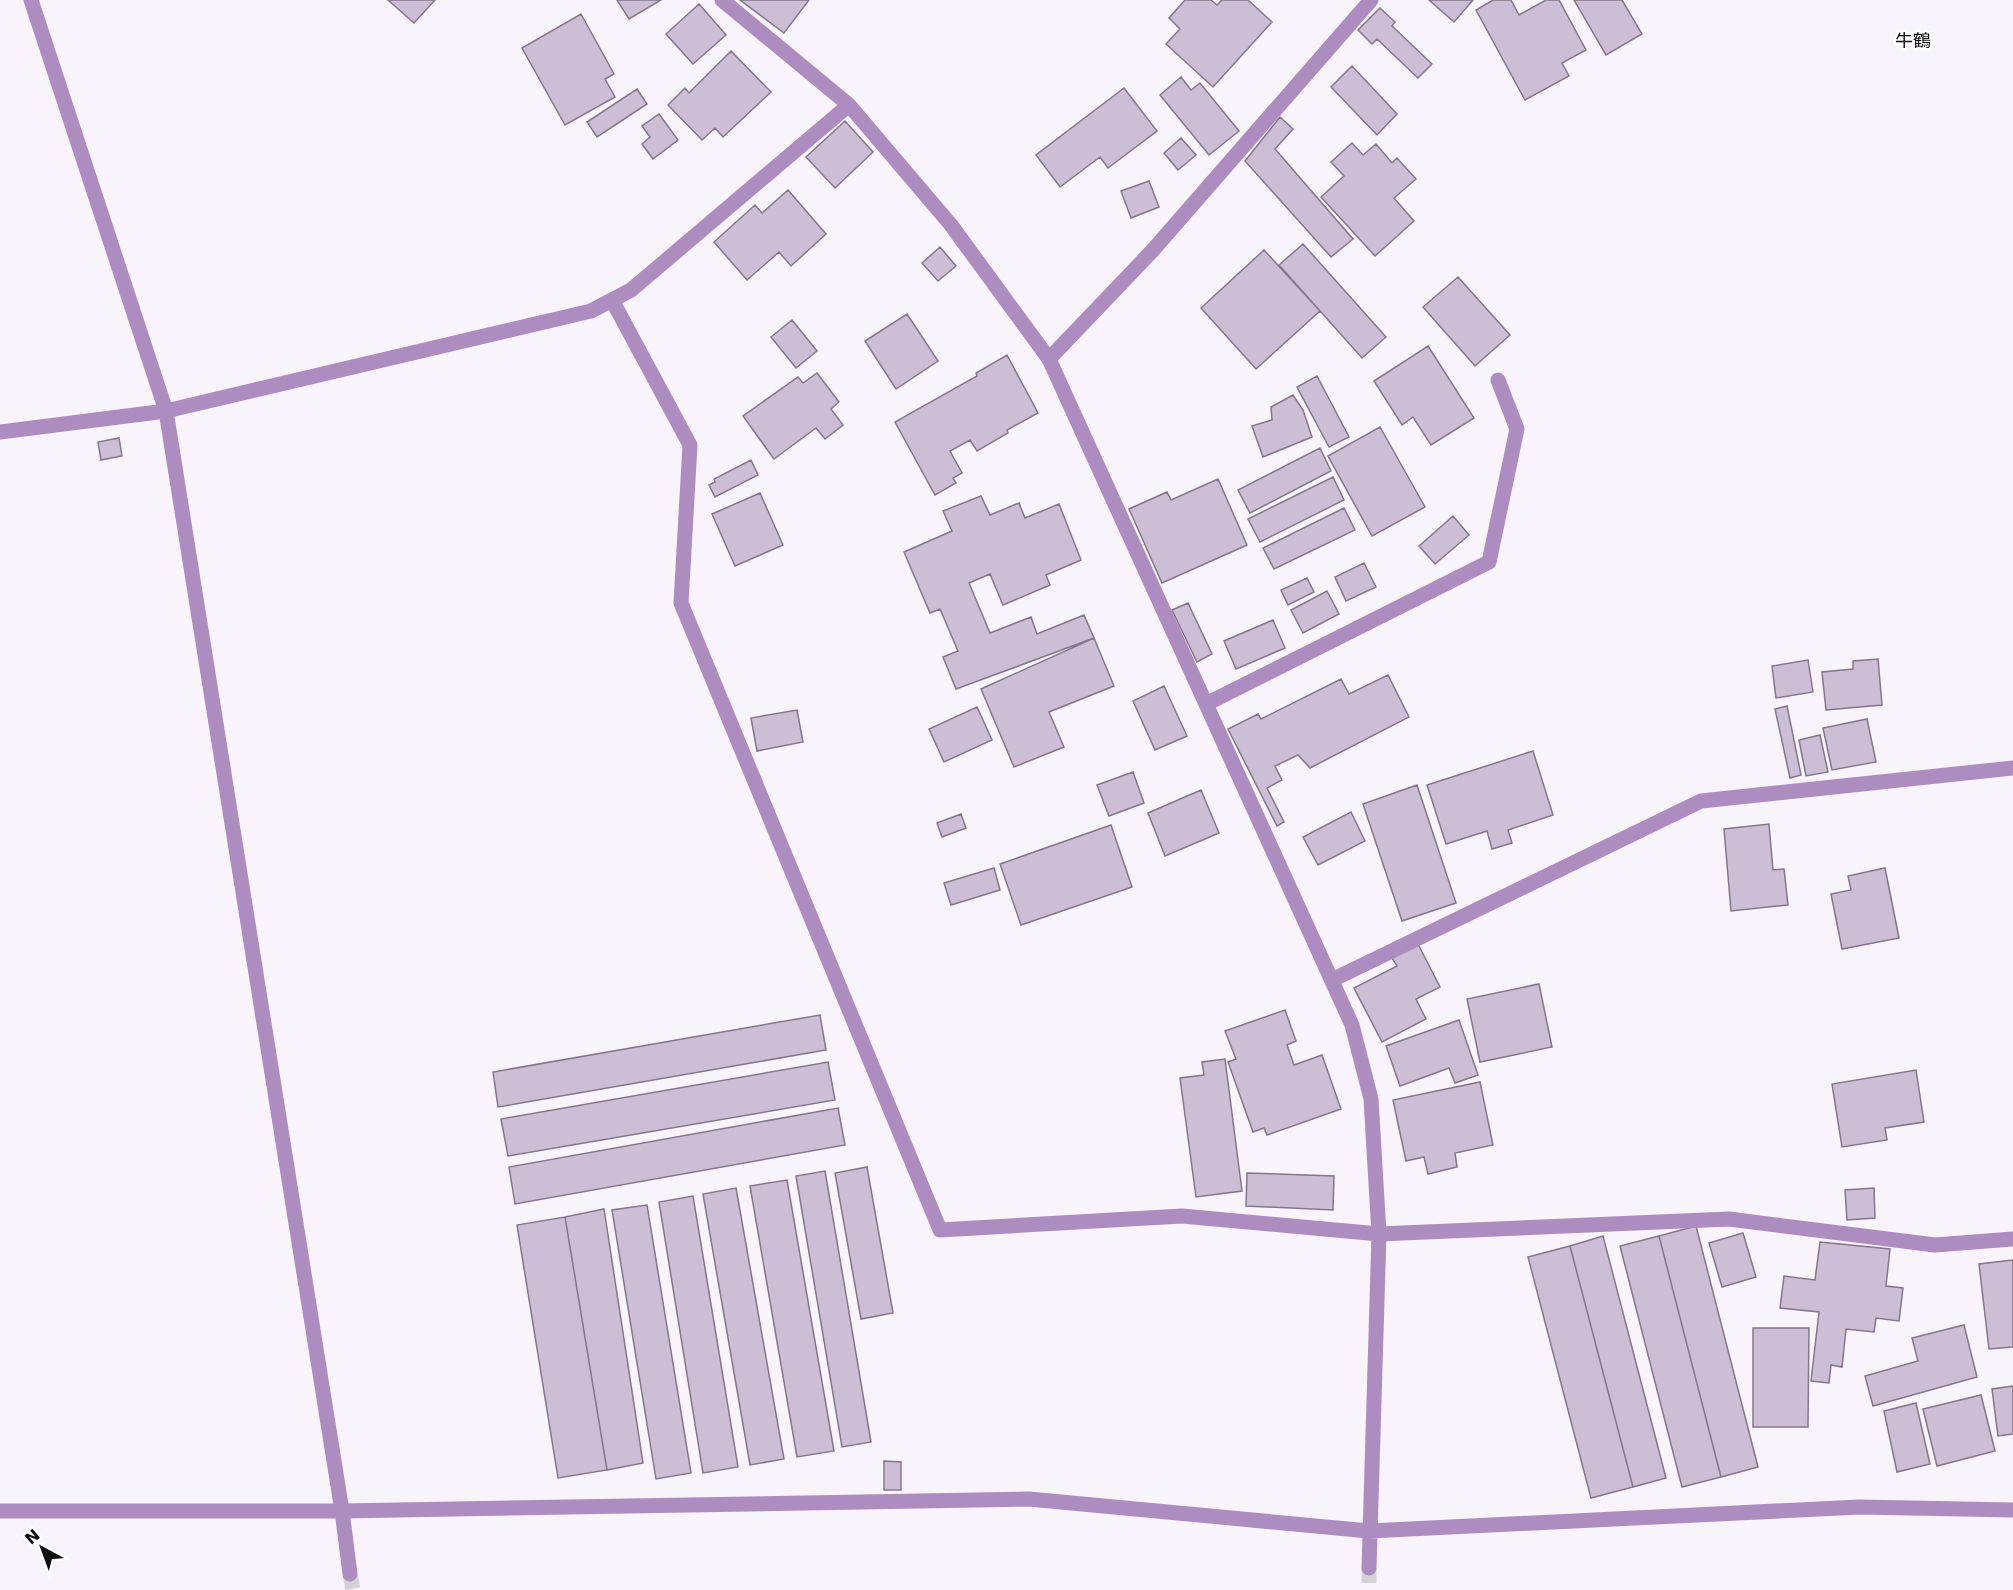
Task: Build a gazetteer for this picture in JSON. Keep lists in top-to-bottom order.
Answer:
{
  "districts": ["牛鶴"],
  "north": "top left"
}
